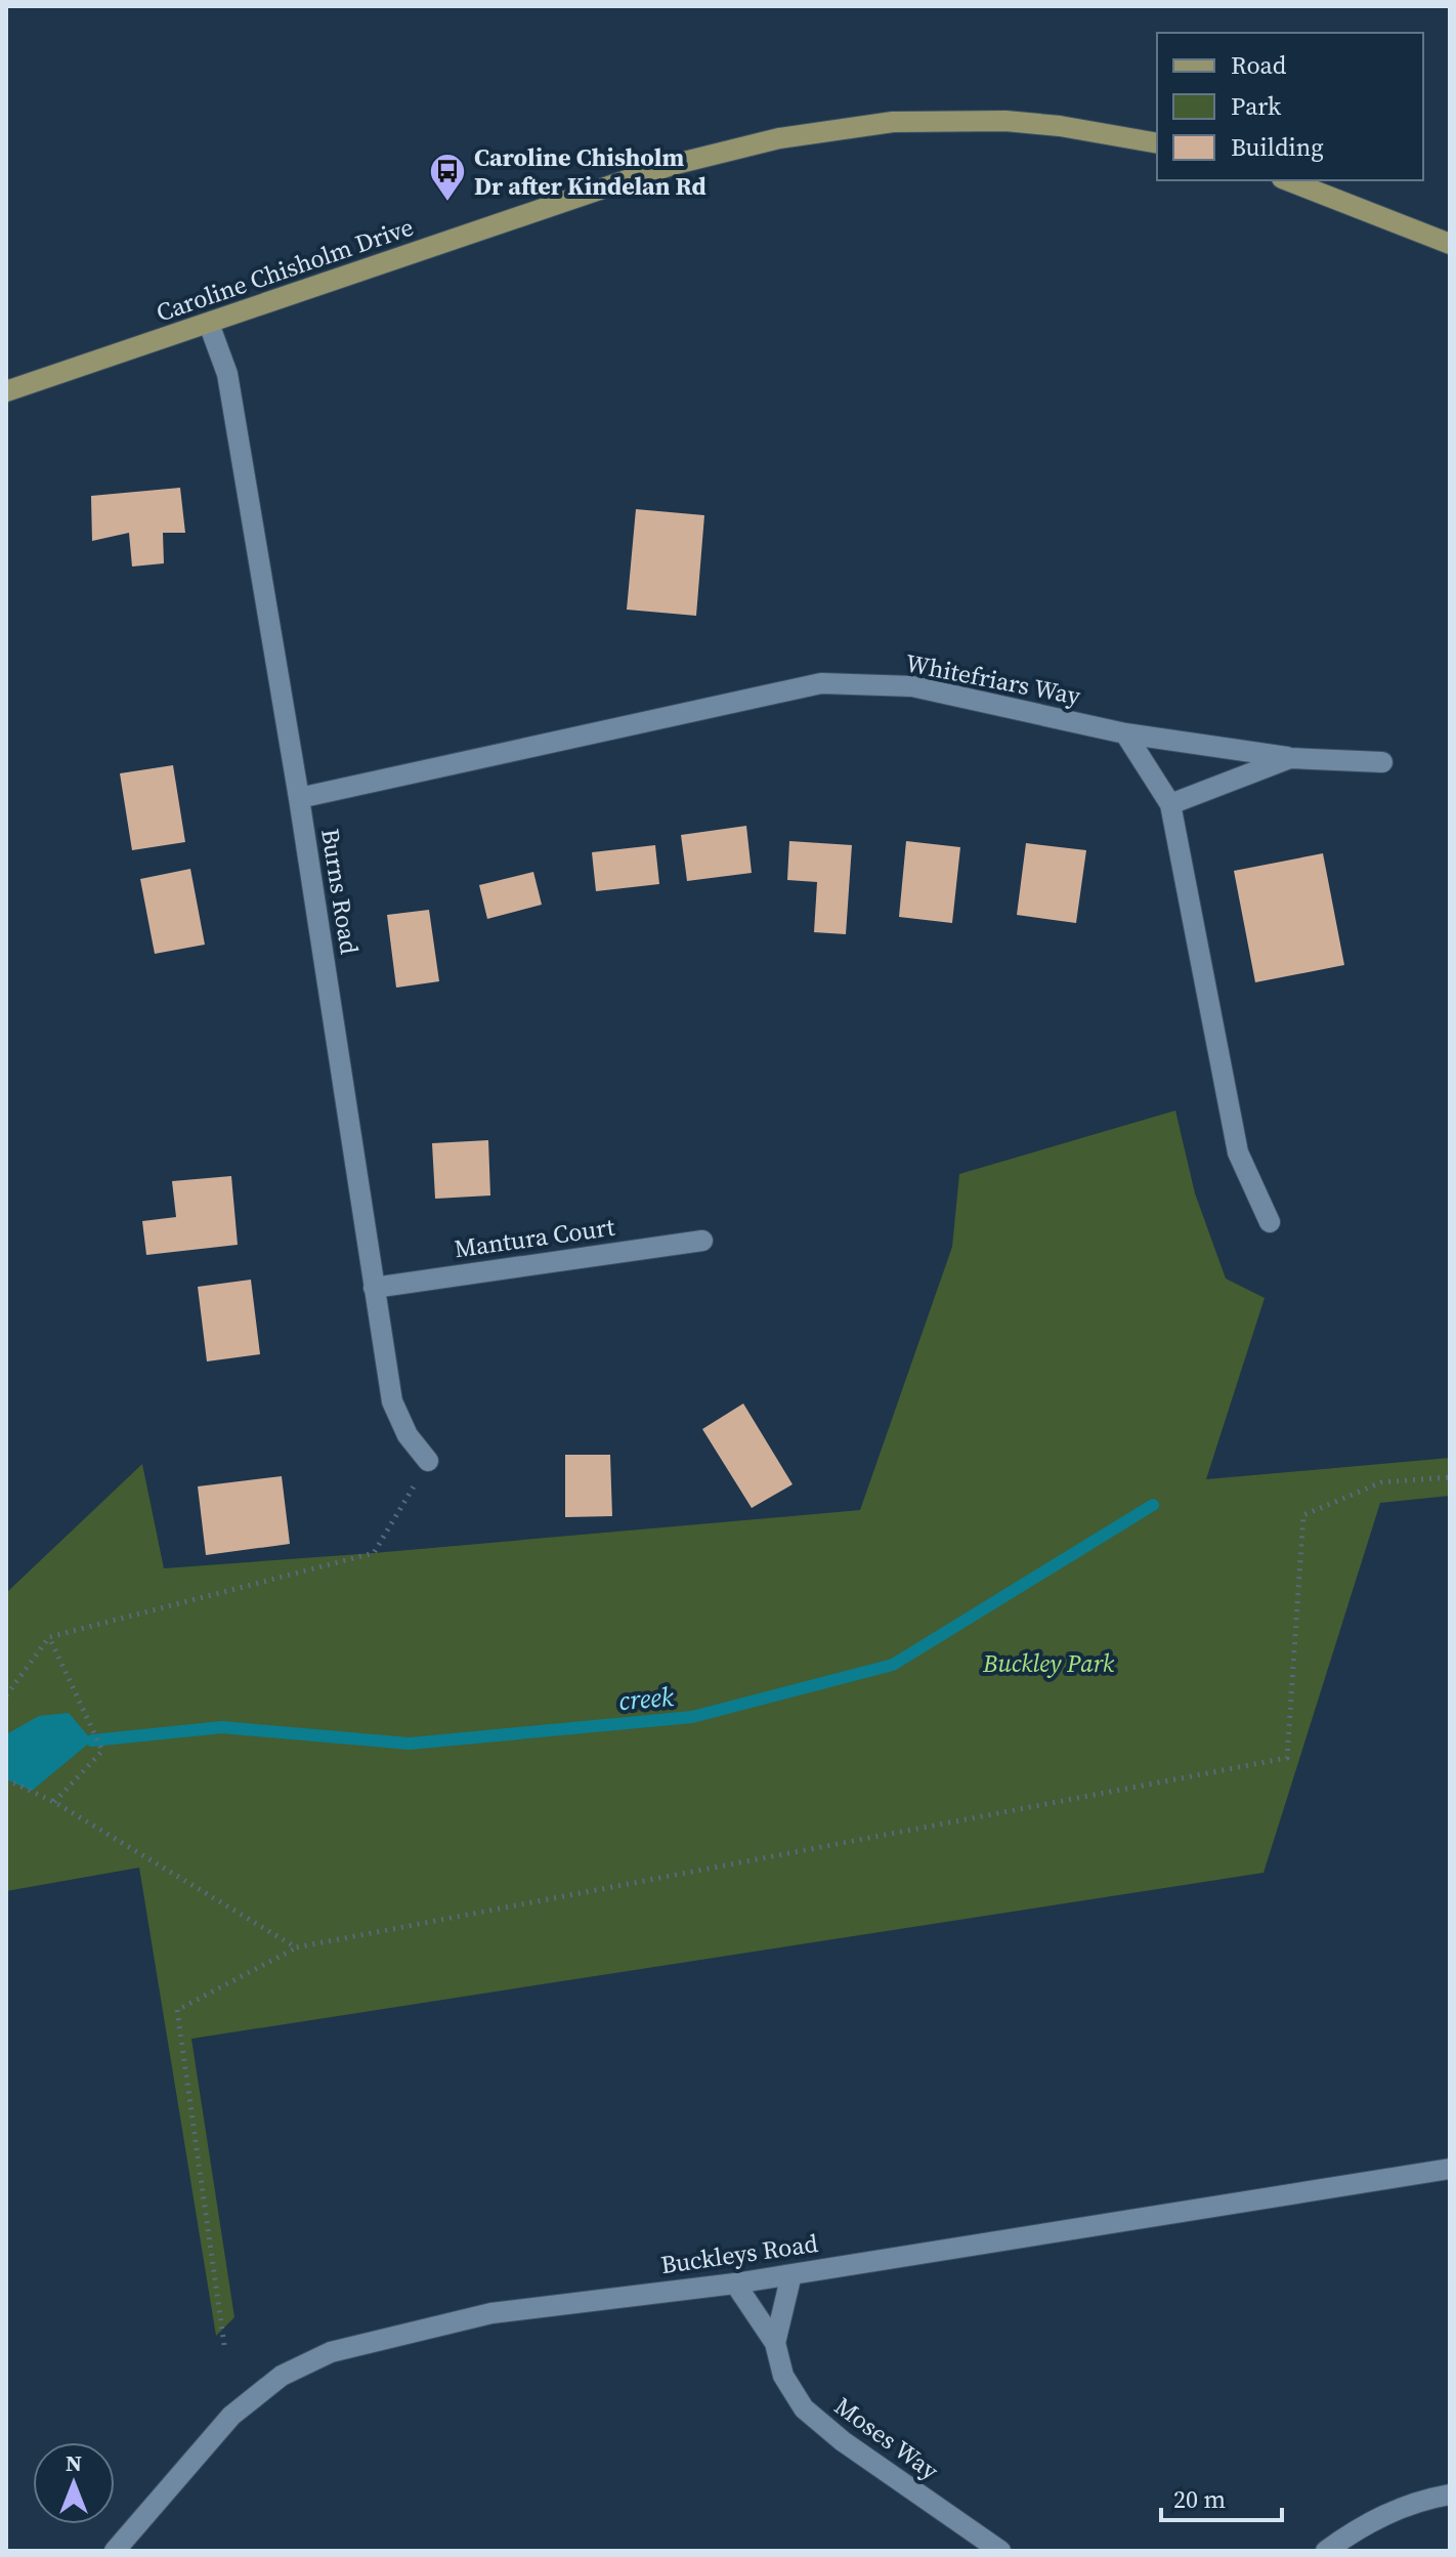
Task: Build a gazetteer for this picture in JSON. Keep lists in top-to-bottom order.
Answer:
{
  "streets": {
    "main road": ["Caroline Chisholm Drive"],
    "street": [
      "Whitefriars Way",
      "Burns Road",
      "Mantura Court",
      "Buckleys Road",
      "Moses Way"
    ]
  },
  "crossings": [
    ["Caroline Chisholm Drive", "Burns Road"],
    ["Whitefriars Way", "Burns Road"],
    ["Burns Road", "Mantura Court"],
    ["Buckleys Road", "Moses Way"]
  ],
  "water": ["creek"],
  "parks": ["Buckley Park"],
  "places": {
    "bus stop": ["Caroline Chisholm Dr after Kindelan Rd"]
  },
  "legend": ["Road", "Park", "Building"],
  "scale_bar": "20 m",
  "north": "top"
}
